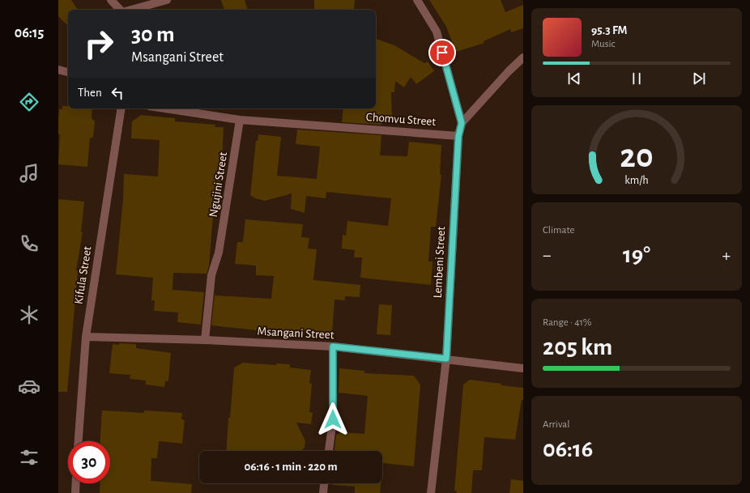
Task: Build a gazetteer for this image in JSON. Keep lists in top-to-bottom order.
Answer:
{
  "streets": {
    "street": [
      "Chomvu Street",
      "Ngujini Street",
      "Lembeni Street",
      "Kifula Street",
      "Msangani Street"
    ]
  },
  "crossings": [
    ["Chomvu Street", "Ngujini Street"],
    ["Chomvu Street", "Lembeni Street"],
    ["Ngujini Street", "Msangani Street"],
    ["Lembeni Street", "Msangani Street"],
    ["Kifula Street", "Msangani Street"]
  ],
  "page": {
    "tabs": "06:15",
    "turn": ["30 m", "Msangani Street"],
    "song": ["95.3 FM", "Music"],
    "then": "Then",
    "tile": [
      "Climate",
      ["Range · 41%", "205 km"],
      ["Arrival", "06:16"]
    ],
    "heat": ["−", "19°", "+"],
    "limit": "30",
    "trip": "06:16 · 1 min · 220 m",
    "gauge": ["20", "km/h"]
  }
}
